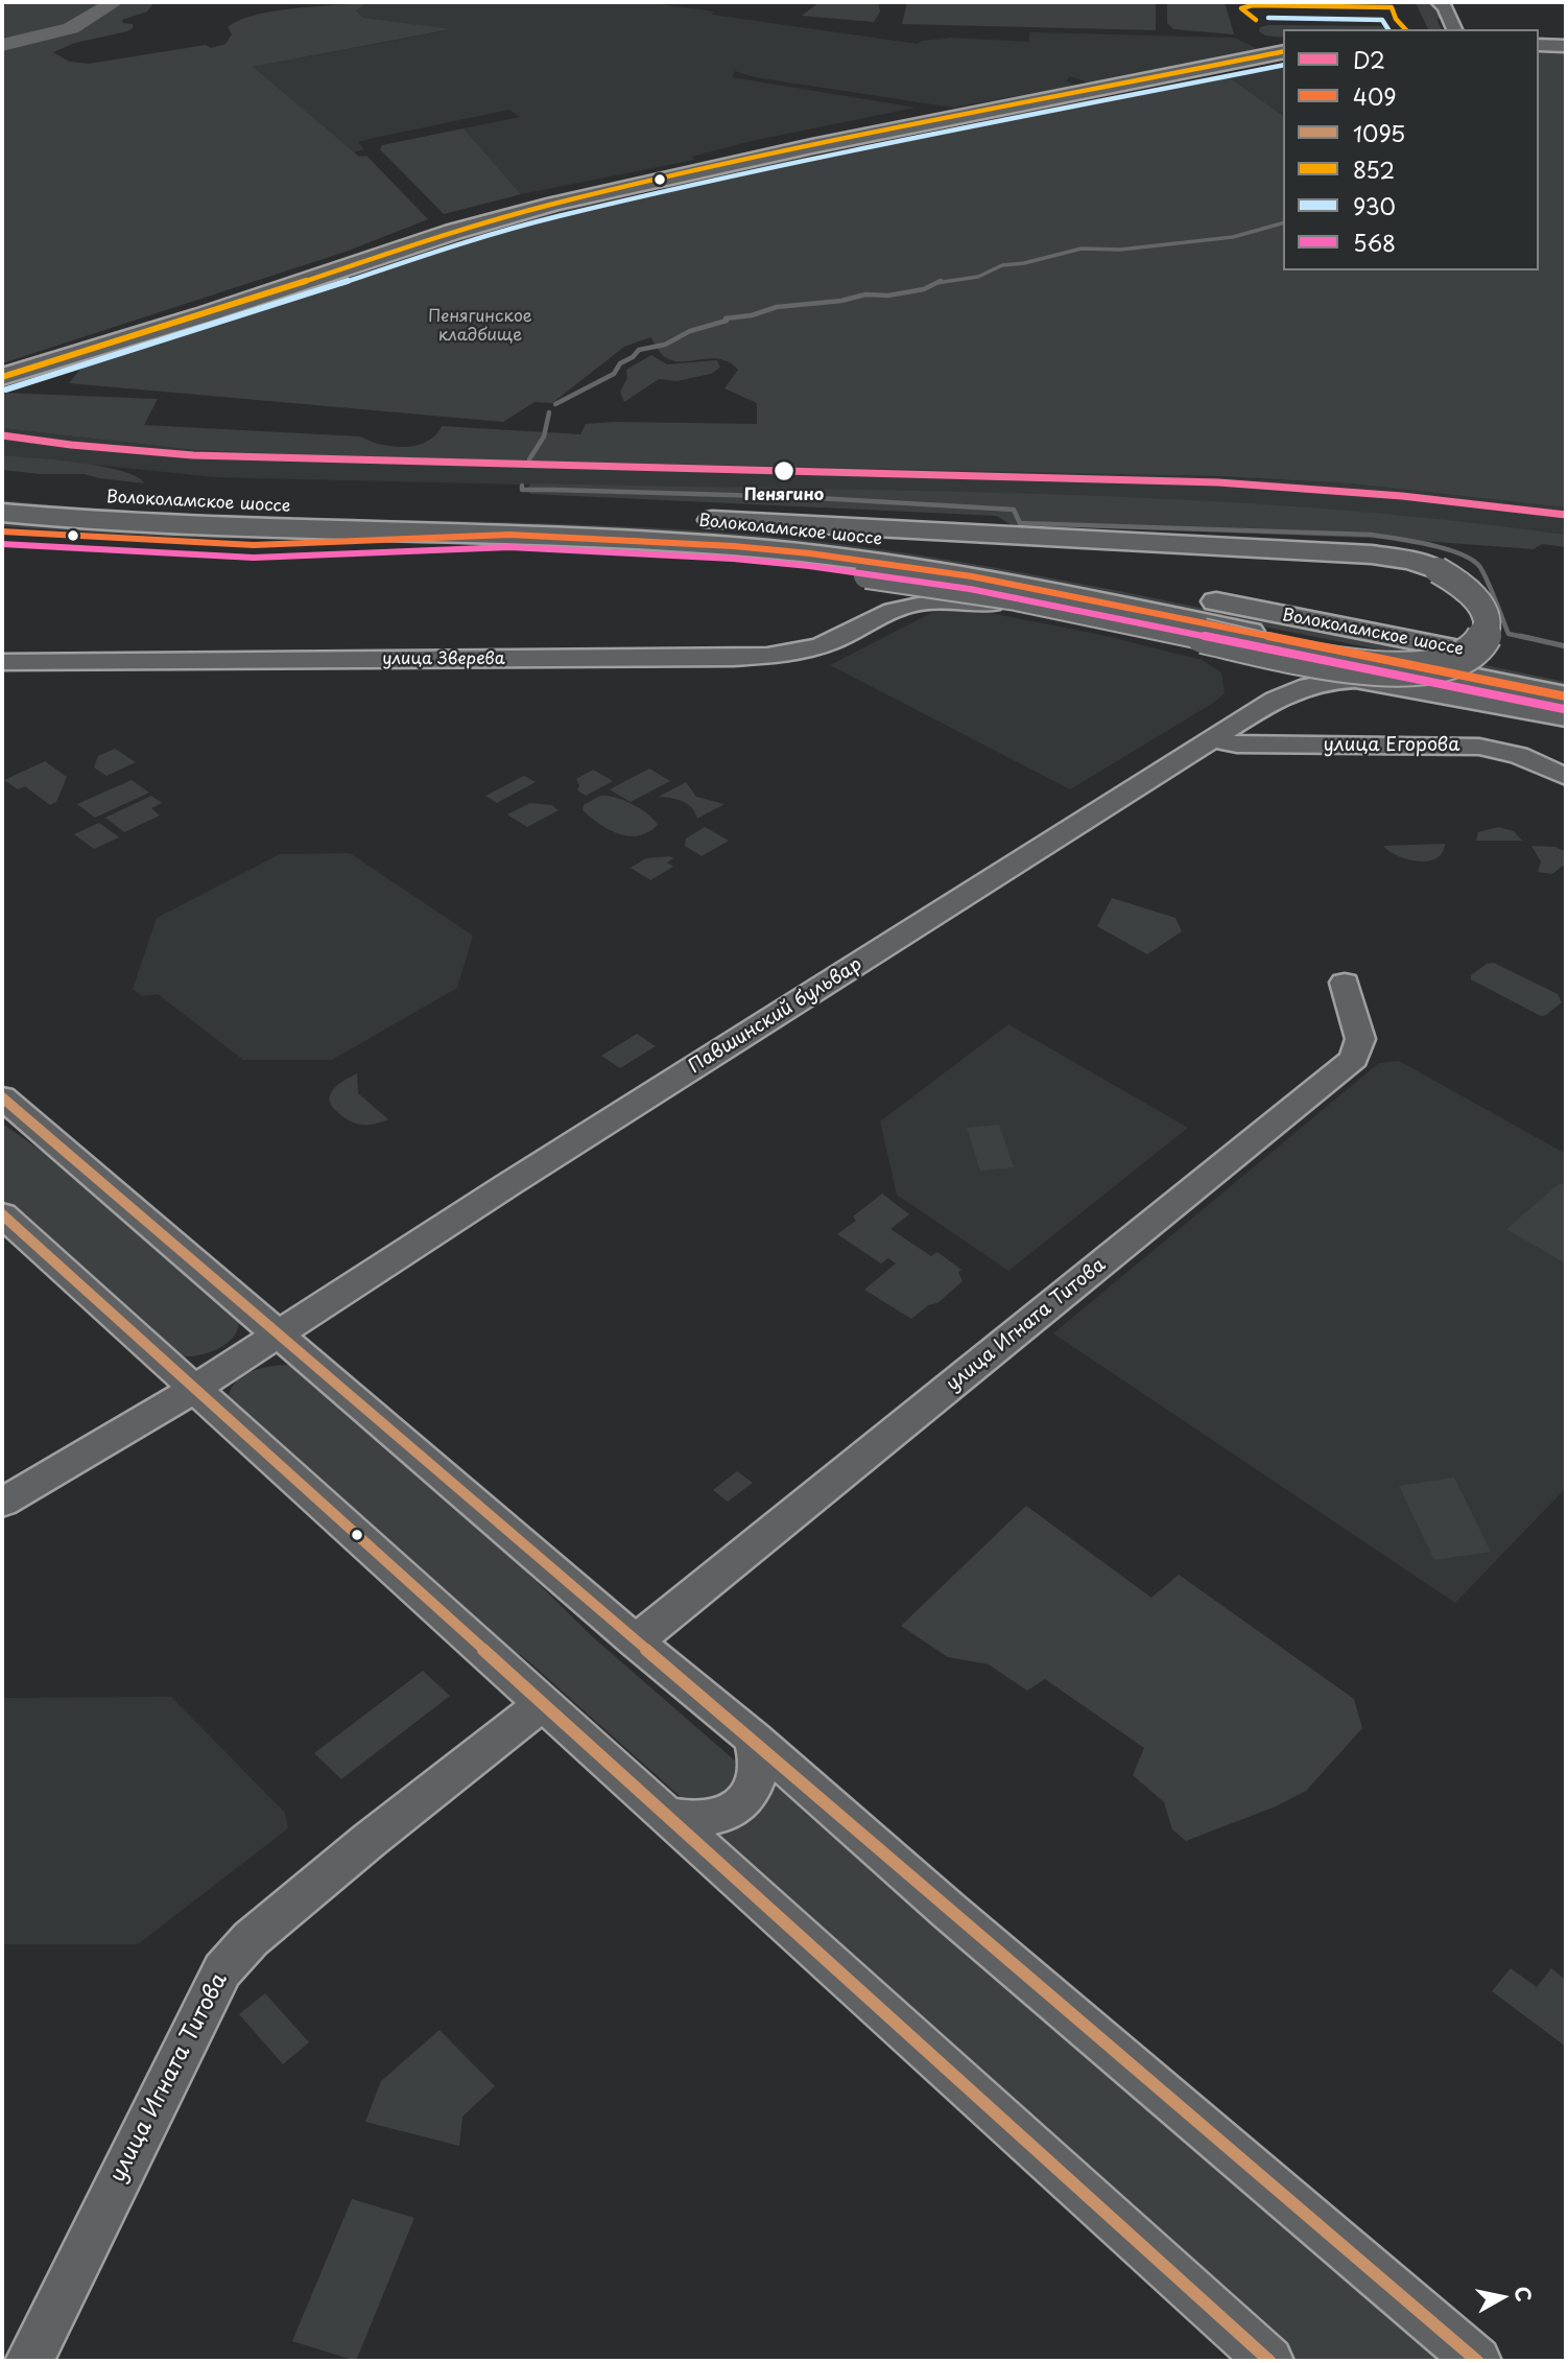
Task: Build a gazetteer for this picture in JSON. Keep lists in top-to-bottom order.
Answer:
{
  "streets": {
    "main road": ["Волоколамское шоссе"],
    "street": [
      "улица Зверева",
      "улица Егорова",
      "Павшинский бульвар",
      "улица Игната Титова"
    ]
  },
  "crossings": [
    ["улица Зверева", "Павшинский бульвар"],
    ["улица Егорова", "Павшинский бульвар"]
  ],
  "parks": ["Пенягинское кладбище"],
  "places": ["Пенягино"],
  "lines": [
    "transit line 852",
    "transit line 930",
    "transit line D2",
    "transit line 409",
    "transit line 568",
    "transit line 1095"
  ],
  "legend": [
    "D2",
    "409",
    "1095",
    "852",
    "930",
    "568"
  ],
  "north": "right"
}
